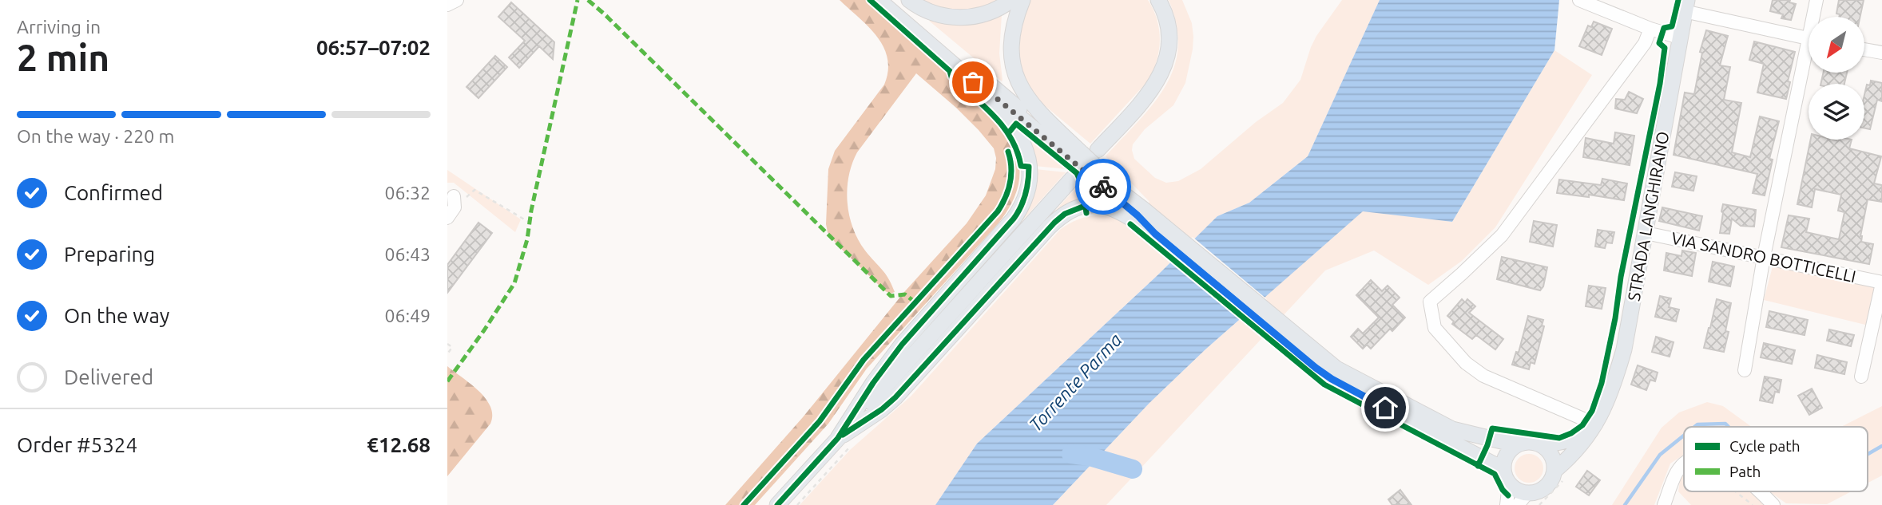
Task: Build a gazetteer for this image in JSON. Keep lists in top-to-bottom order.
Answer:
{
  "streets": {
    "main road": ["STRADA LANGHIRANO"],
    "street": ["VIA SANDRO BOTTICELLI"]
  },
  "crossings": [
    ["STRADA LANGHIRANO", "VIA SANDRO BOTTICELLI"]
  ],
  "water": ["Torrente Parma"],
  "legend": ["Cycle path", "Path"],
  "north": "bottom left",
  "page": {
    "heading": ["2 min", "Arriving in", "06:57–07:02"],
    "panel": ["Order #5324", "€12.68"],
    "bar": "On the way · 220 m",
    "list": [
      ["Confirmed", "06:32"],
      ["Preparing", "06:43"],
      ["On the way", "06:49"],
      "Delivered"
    ]
  }
}
